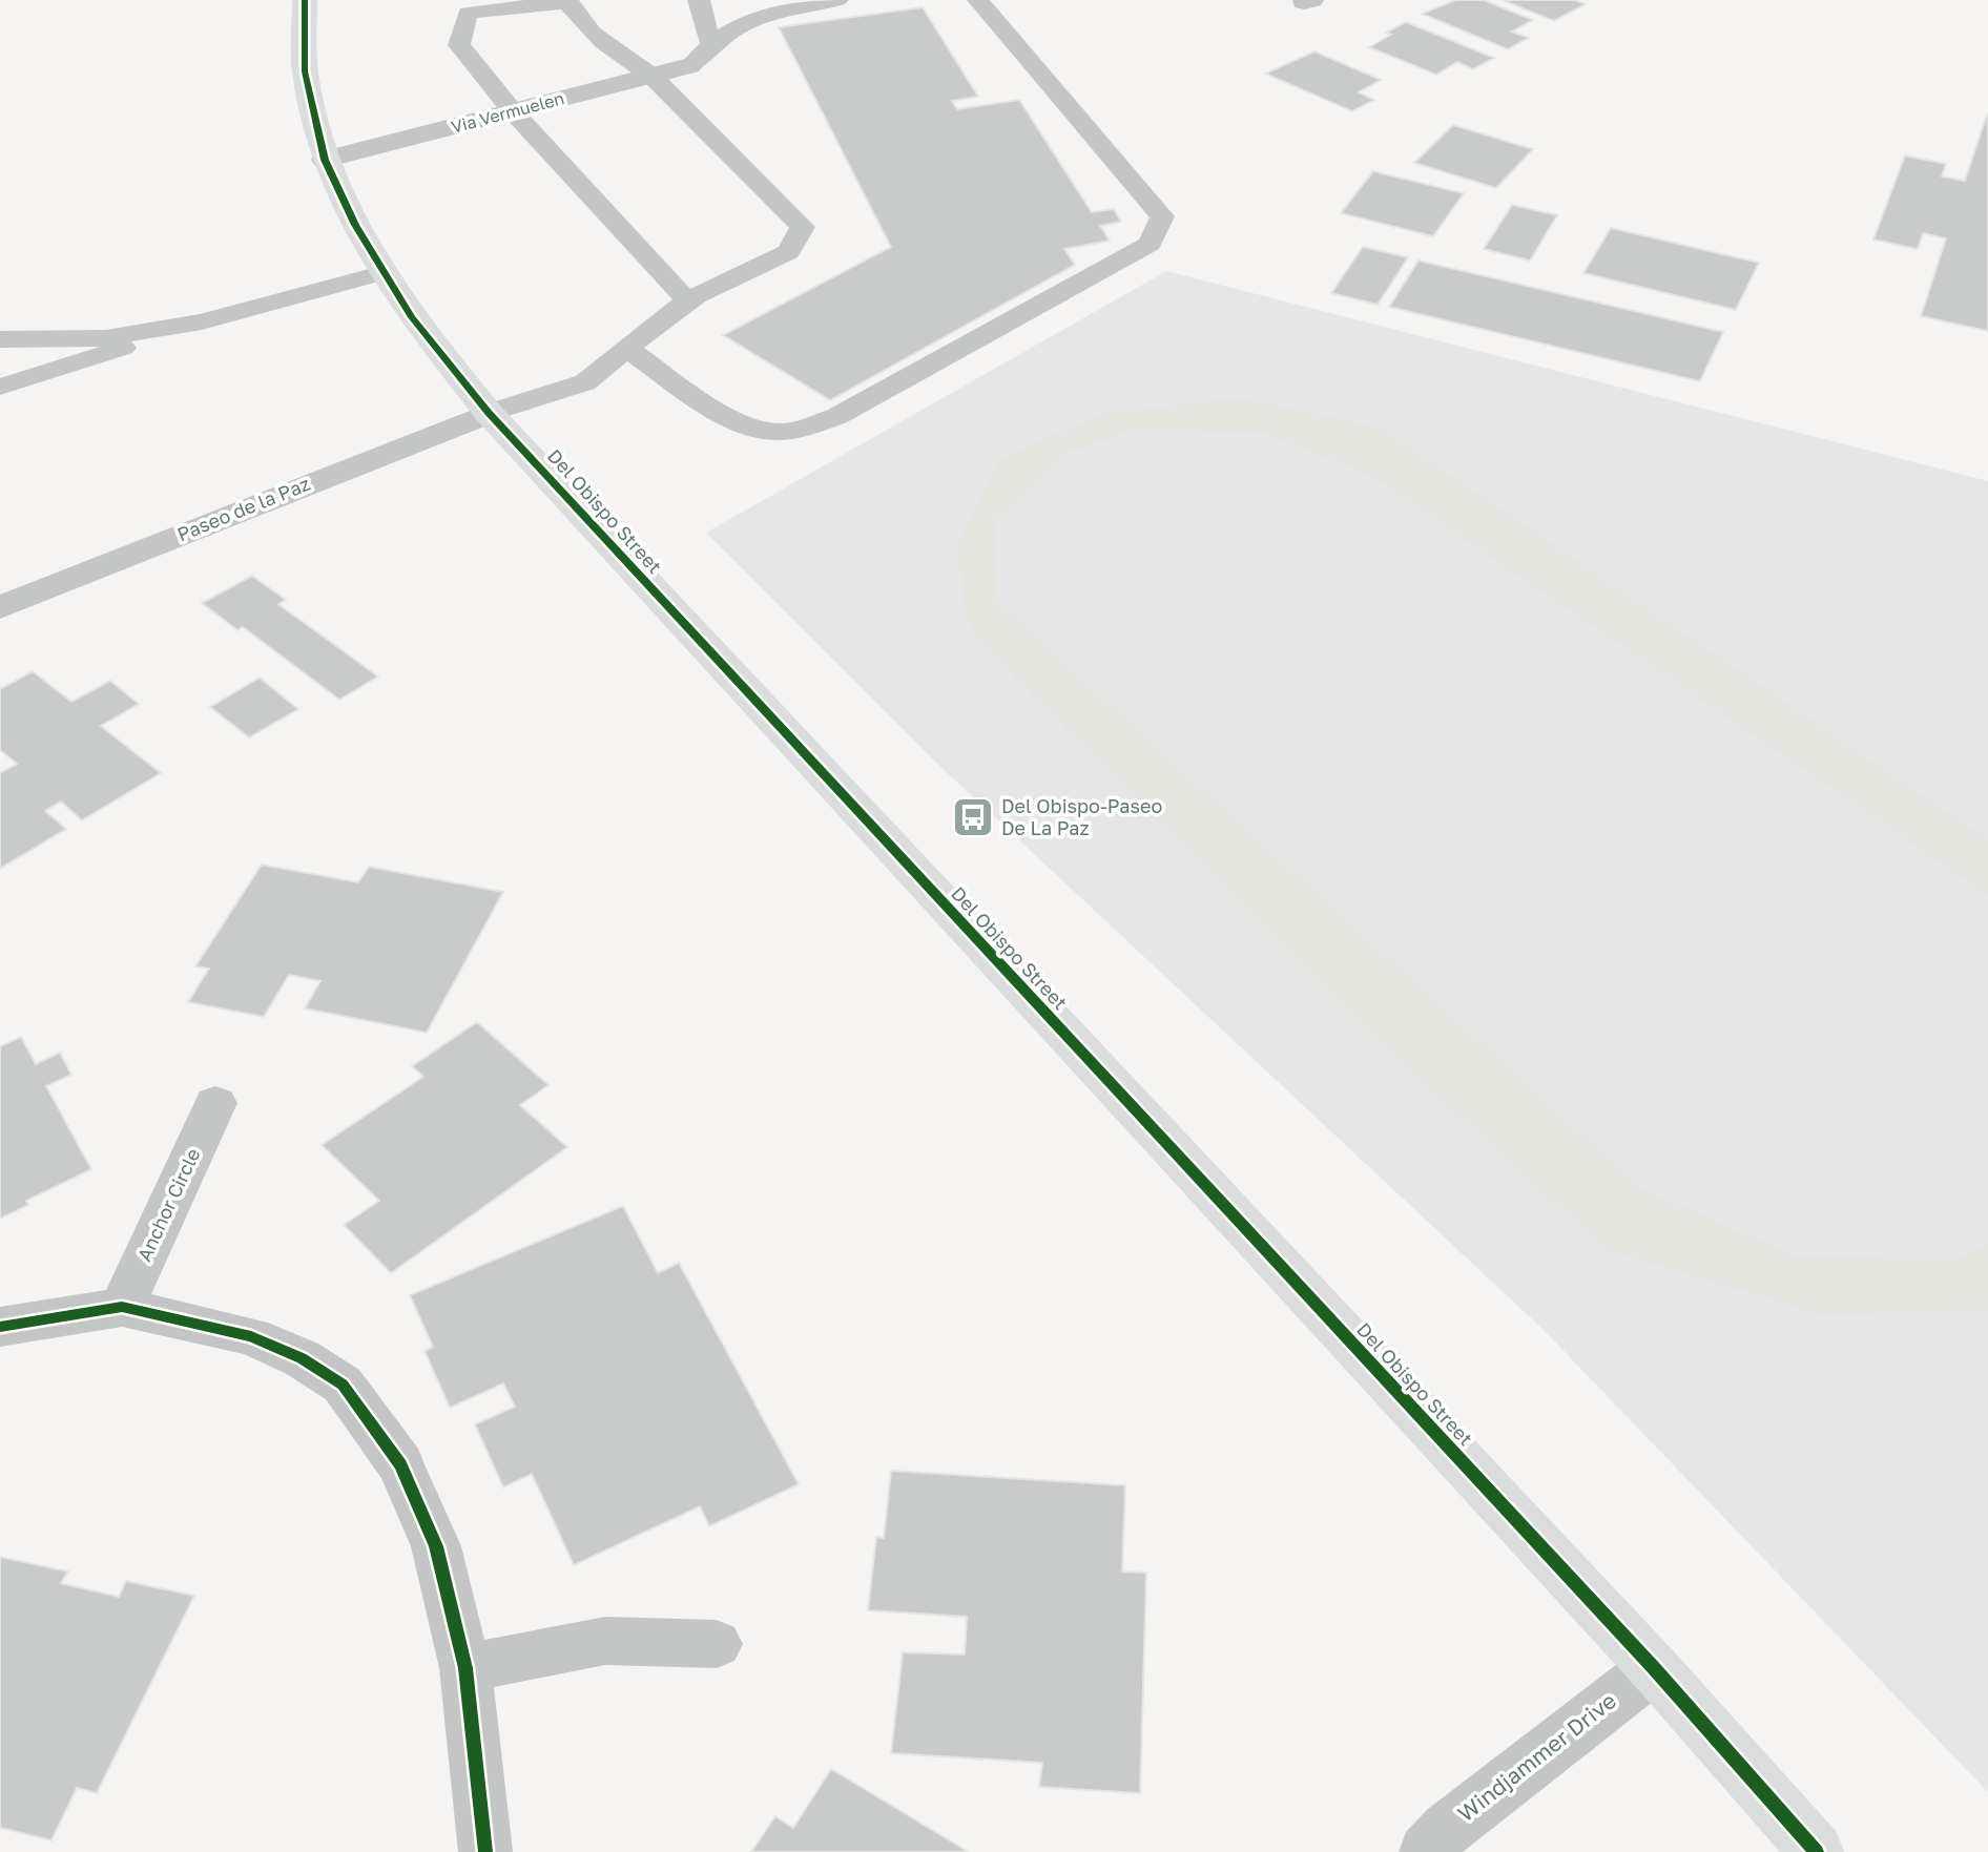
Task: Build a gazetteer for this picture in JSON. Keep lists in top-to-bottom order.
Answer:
{
  "streets": {
    "main road": ["Del Obispo Street"],
    "street": [
      "Via Vermuelen",
      "Paseo de la Paz",
      "Anchor Circle",
      "Windjammer Drive"
    ]
  },
  "crossings": [
    ["Via Vermuelen", "Del Obispo Street"],
    ["Paseo de la Paz", "Del Obispo Street"],
    ["Del Obispo Street", "Windjammer Drive"]
  ],
  "places": {
    "bus stop": ["Del Obispo-Paseo De La Paz"]
  }
}
